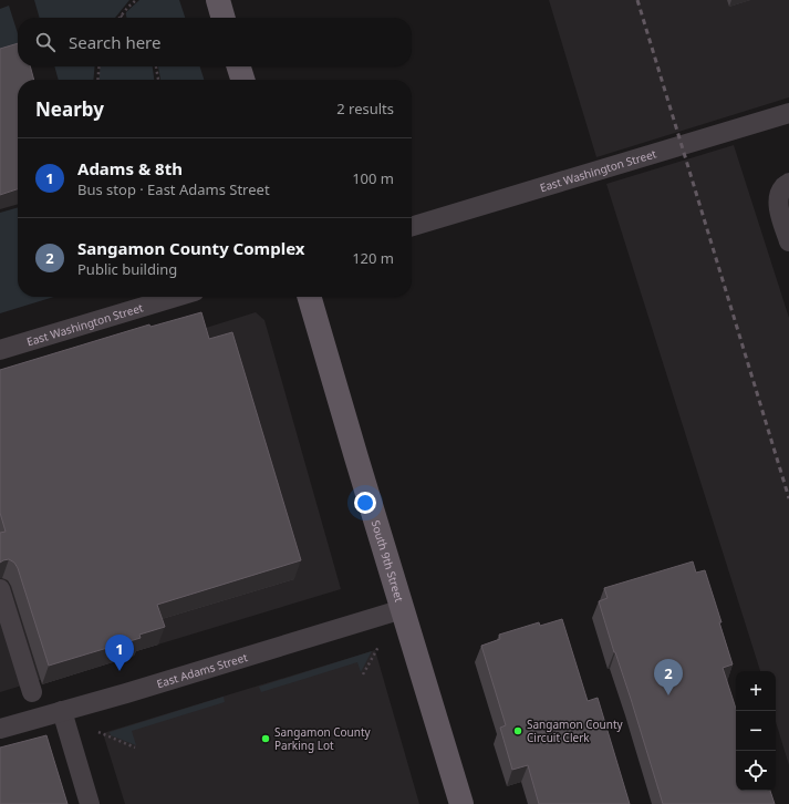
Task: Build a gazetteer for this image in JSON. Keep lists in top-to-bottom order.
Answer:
{
  "streets": {
    "main road": ["South 9th Street"],
    "street": ["East Washington Street", "East Adams Street"]
  },
  "crossings": [
    ["South 9th Street", "East Adams Street"]
  ],
  "places": ["Sangamon County Circuit Clerk", "Sangamon County Parking Lot"],
  "page": {
    "search": "Search here",
    "heading": ["Nearby", "2 results"],
    "list": [
      {
        "mark": "1",
        "name": "Adams & 8th",
        "note": "Bus stop · East Adams Street",
        "value": "100 m"
      },
      {
        "mark": "2",
        "name": "Sangamon County Complex",
        "note": "Public building",
        "value": "120 m"
      }
    ],
    "pins": ["1", "2"],
    "map_buttons": ["+", "−"]
  }
}
